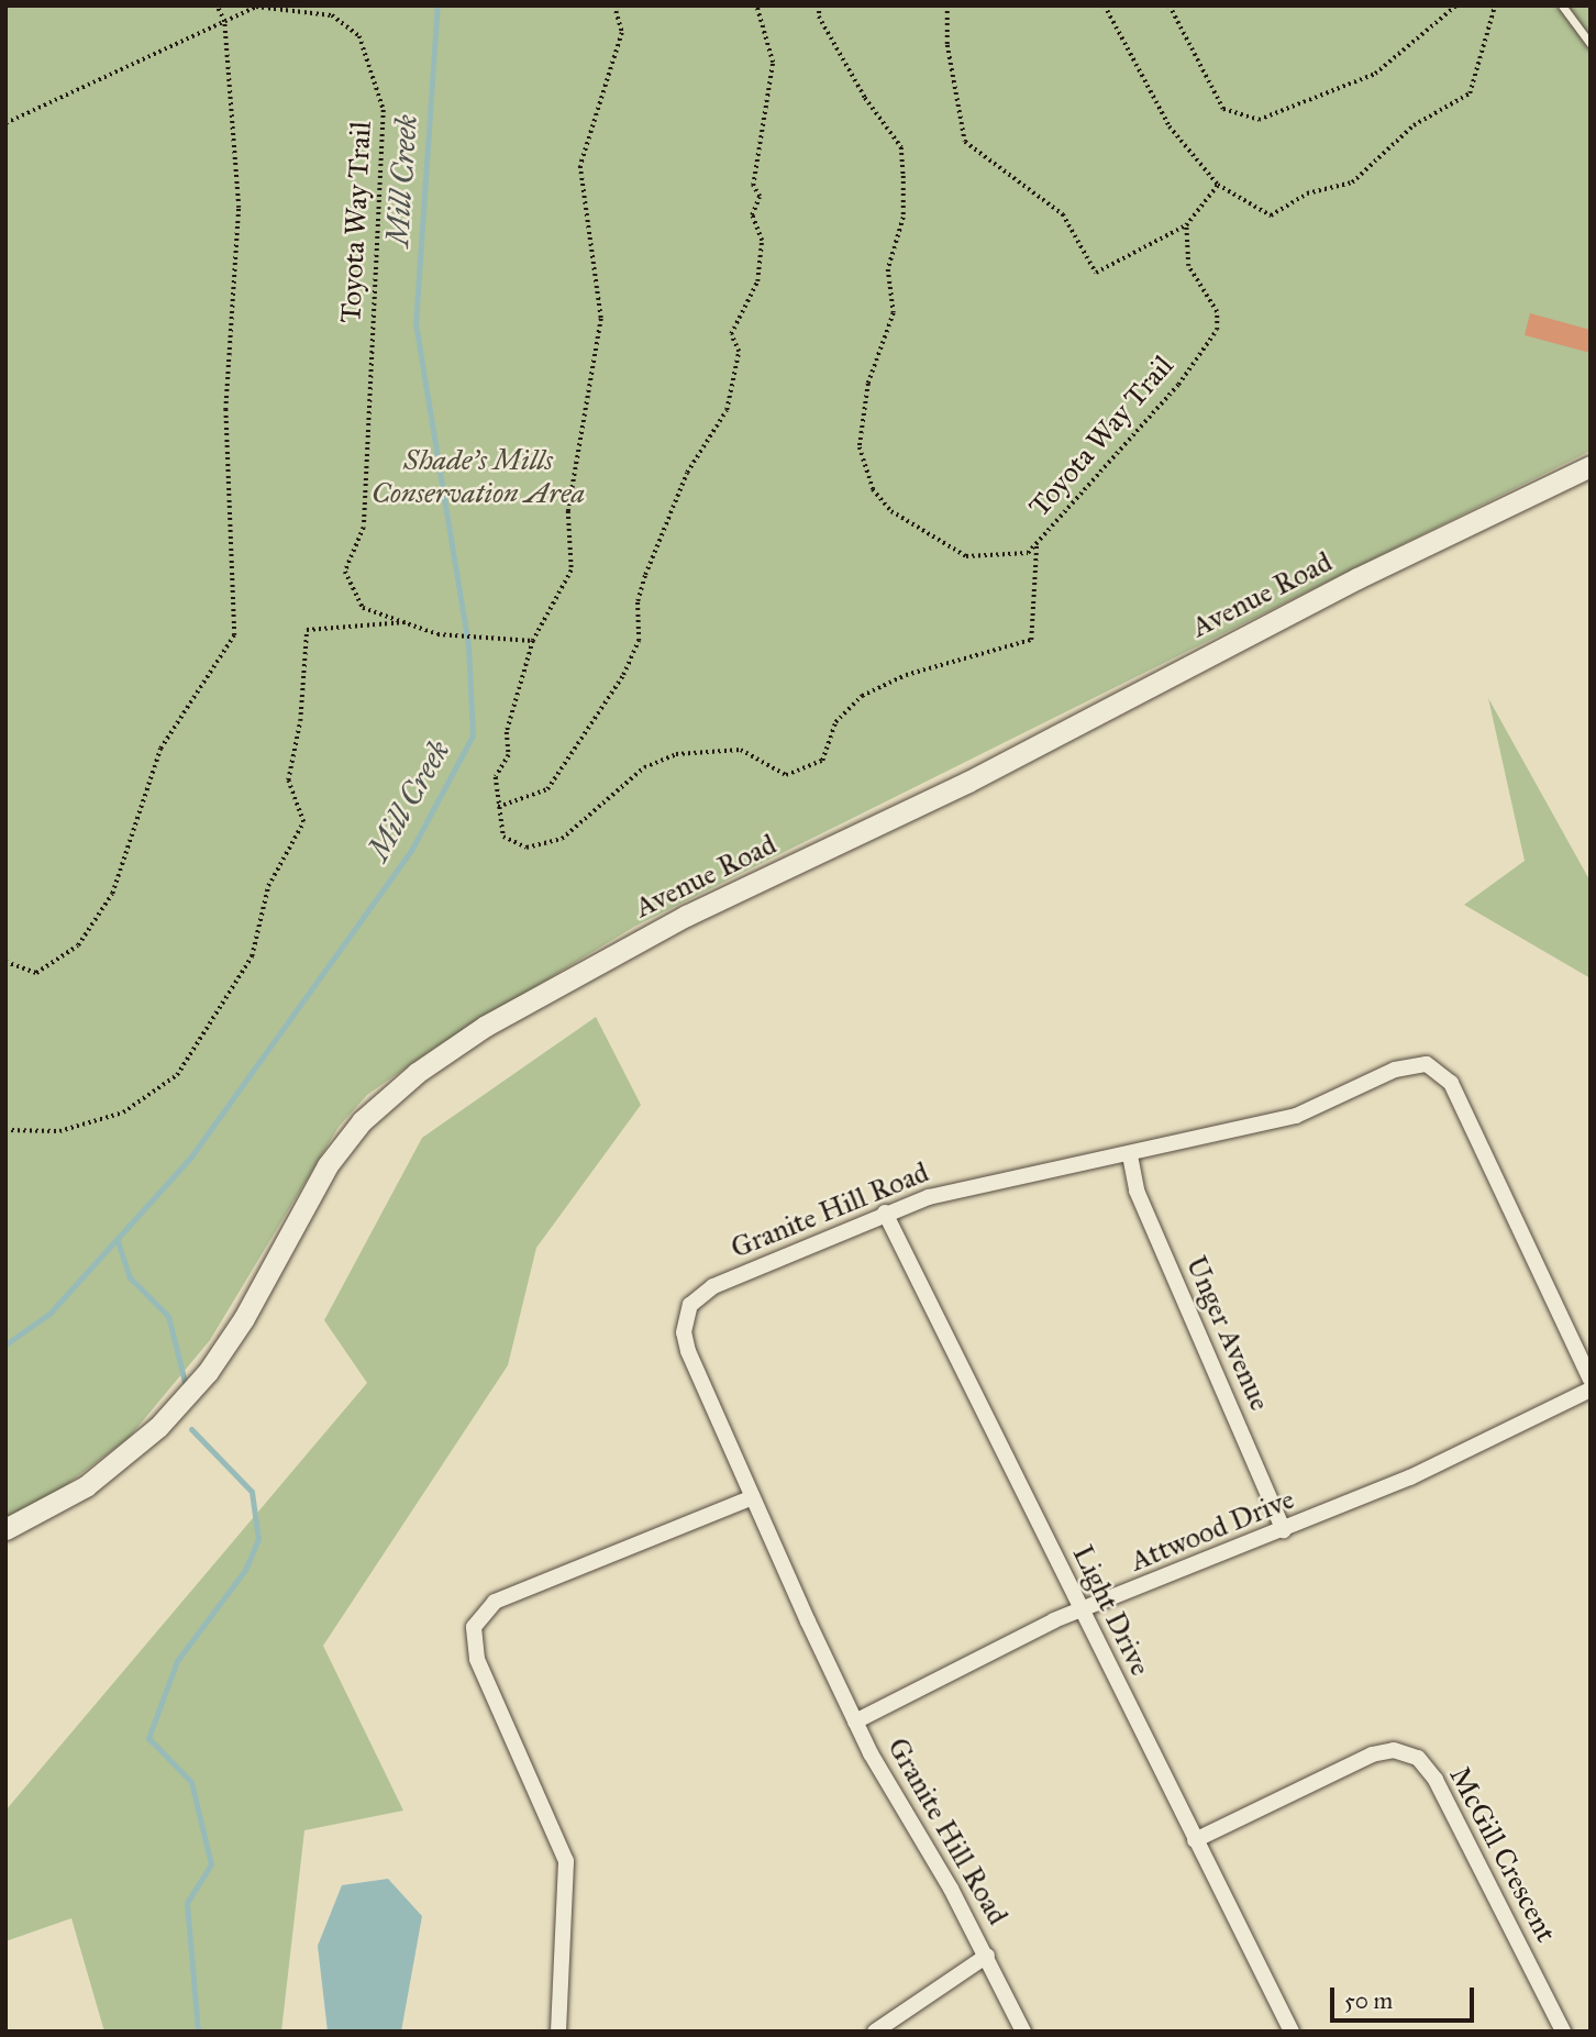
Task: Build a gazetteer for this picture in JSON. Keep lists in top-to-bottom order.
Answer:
{
  "streets": {
    "street": [
      "Avenue Road",
      "Granite Hill Road",
      "Unger Avenue",
      "Attwood Drive",
      "Light Drive",
      "McGill Crescent"
    ],
    "path": ["Toyota Way Trail"]
  },
  "crossings": [
    ["Granite Hill Road", "Unger Avenue"],
    ["Granite Hill Road", "Attwood Drive"],
    ["Granite Hill Road", "Light Drive"],
    ["Unger Avenue", "Attwood Drive"],
    ["Attwood Drive", "Light Drive"],
    ["Light Drive", "McGill Crescent"]
  ],
  "water": ["Mill Creek"],
  "parks": ["Shade’s Mills Conservation Area"],
  "scale_bar": "50 m"
}
